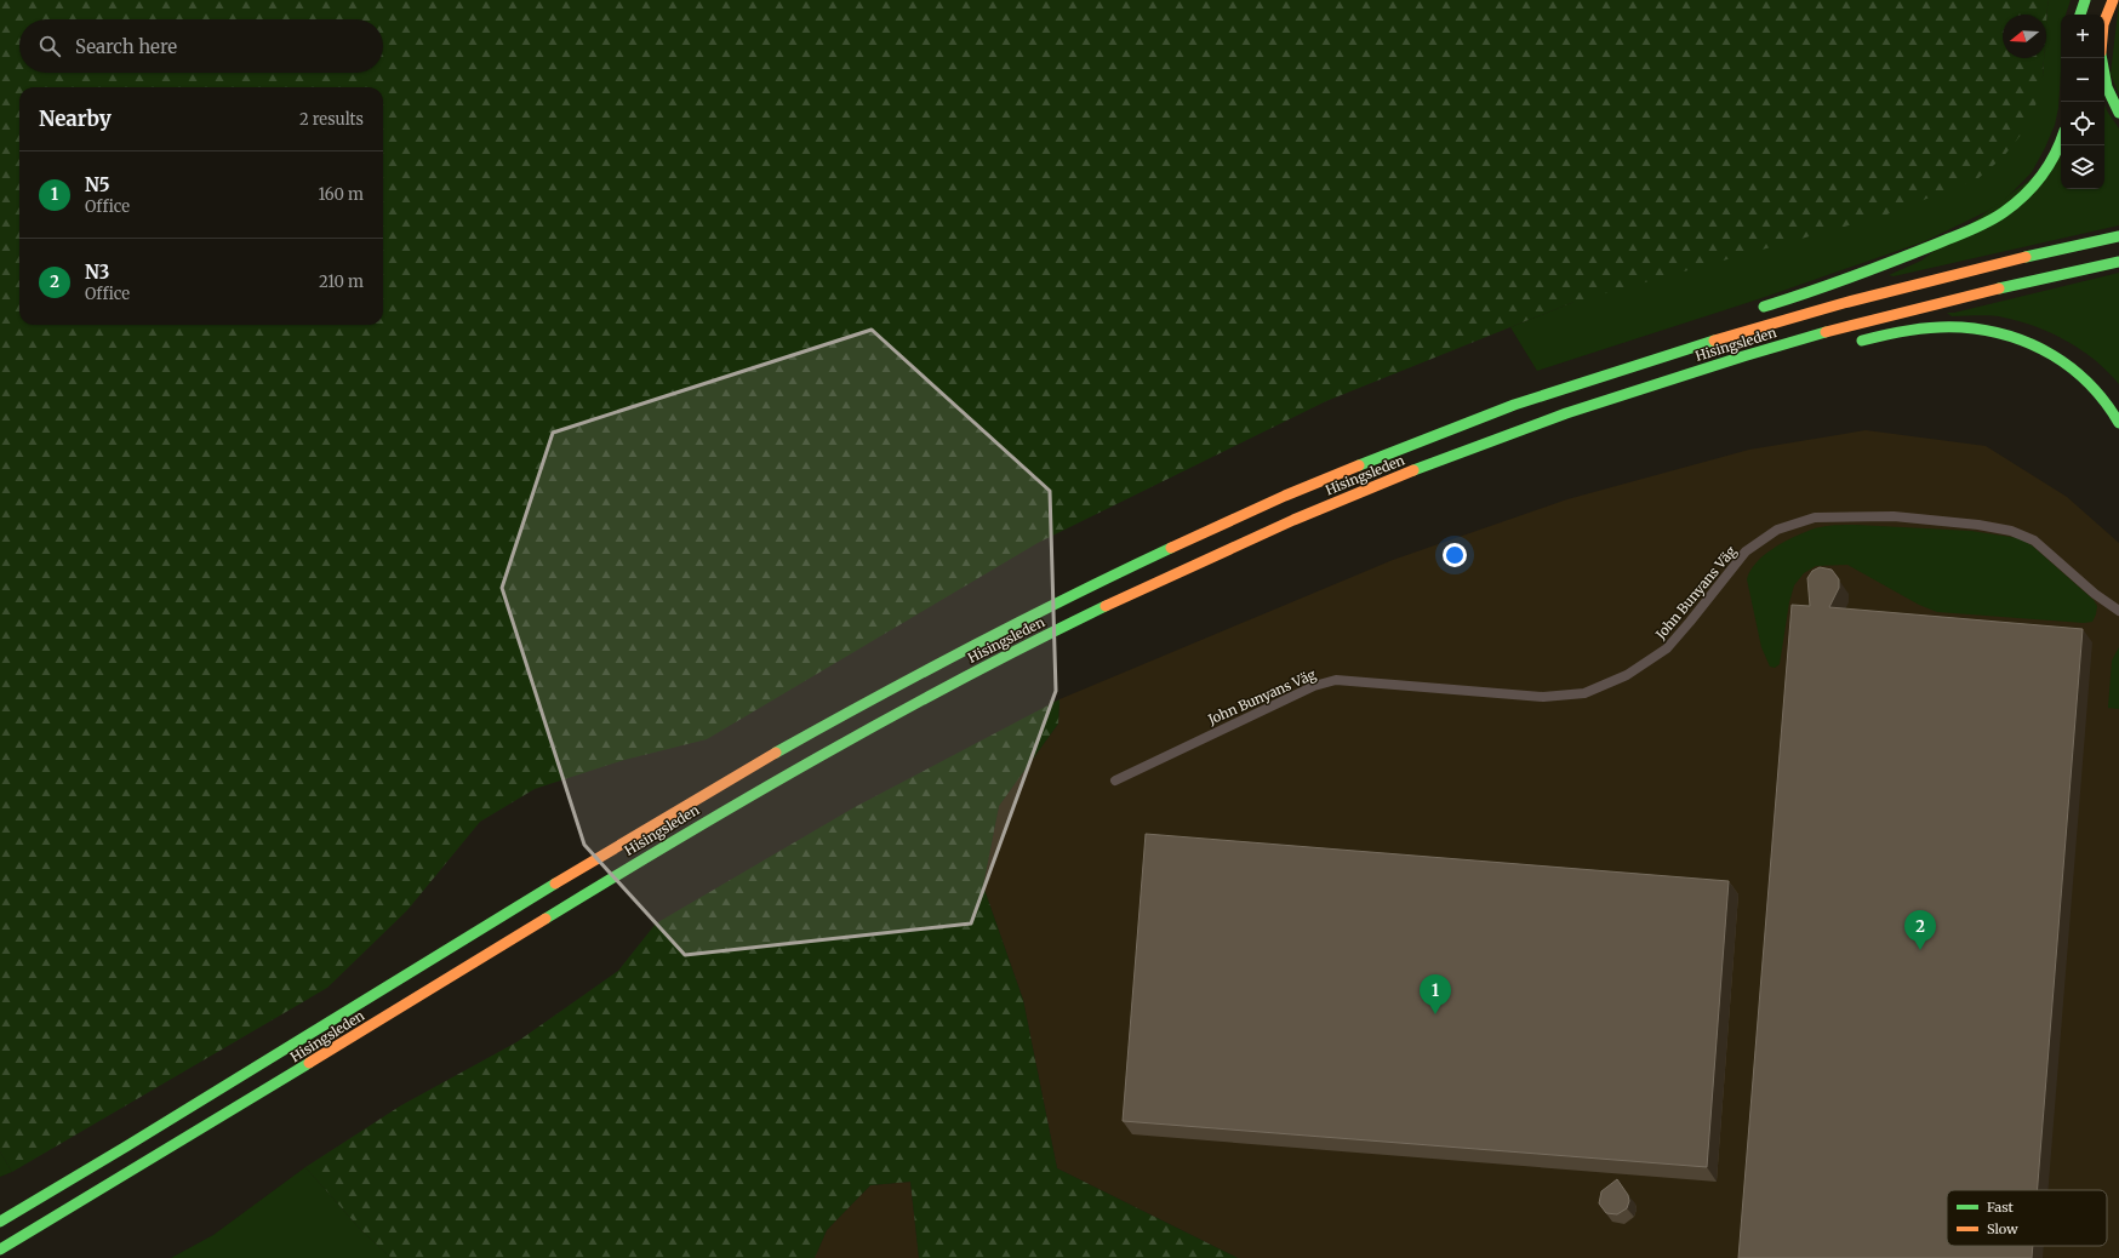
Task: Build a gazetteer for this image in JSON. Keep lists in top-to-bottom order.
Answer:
{
  "streets": {
    "highway": ["Hisingsleden"],
    "lane": ["John Bunyans Väg"]
  },
  "legend": ["Fast", "Slow"],
  "north": "left",
  "page": {
    "map_buttons": ["+", "−"],
    "search": "Search here",
    "heading": ["Nearby", "2 results"],
    "list": [
      {
        "mark": "1",
        "name": "N5",
        "note": "Office",
        "value": "160 m"
      },
      {
        "mark": "2",
        "name": "N3",
        "note": "Office",
        "value": "210 m"
      }
    ],
    "pins": ["2", "1"]
  }
}
